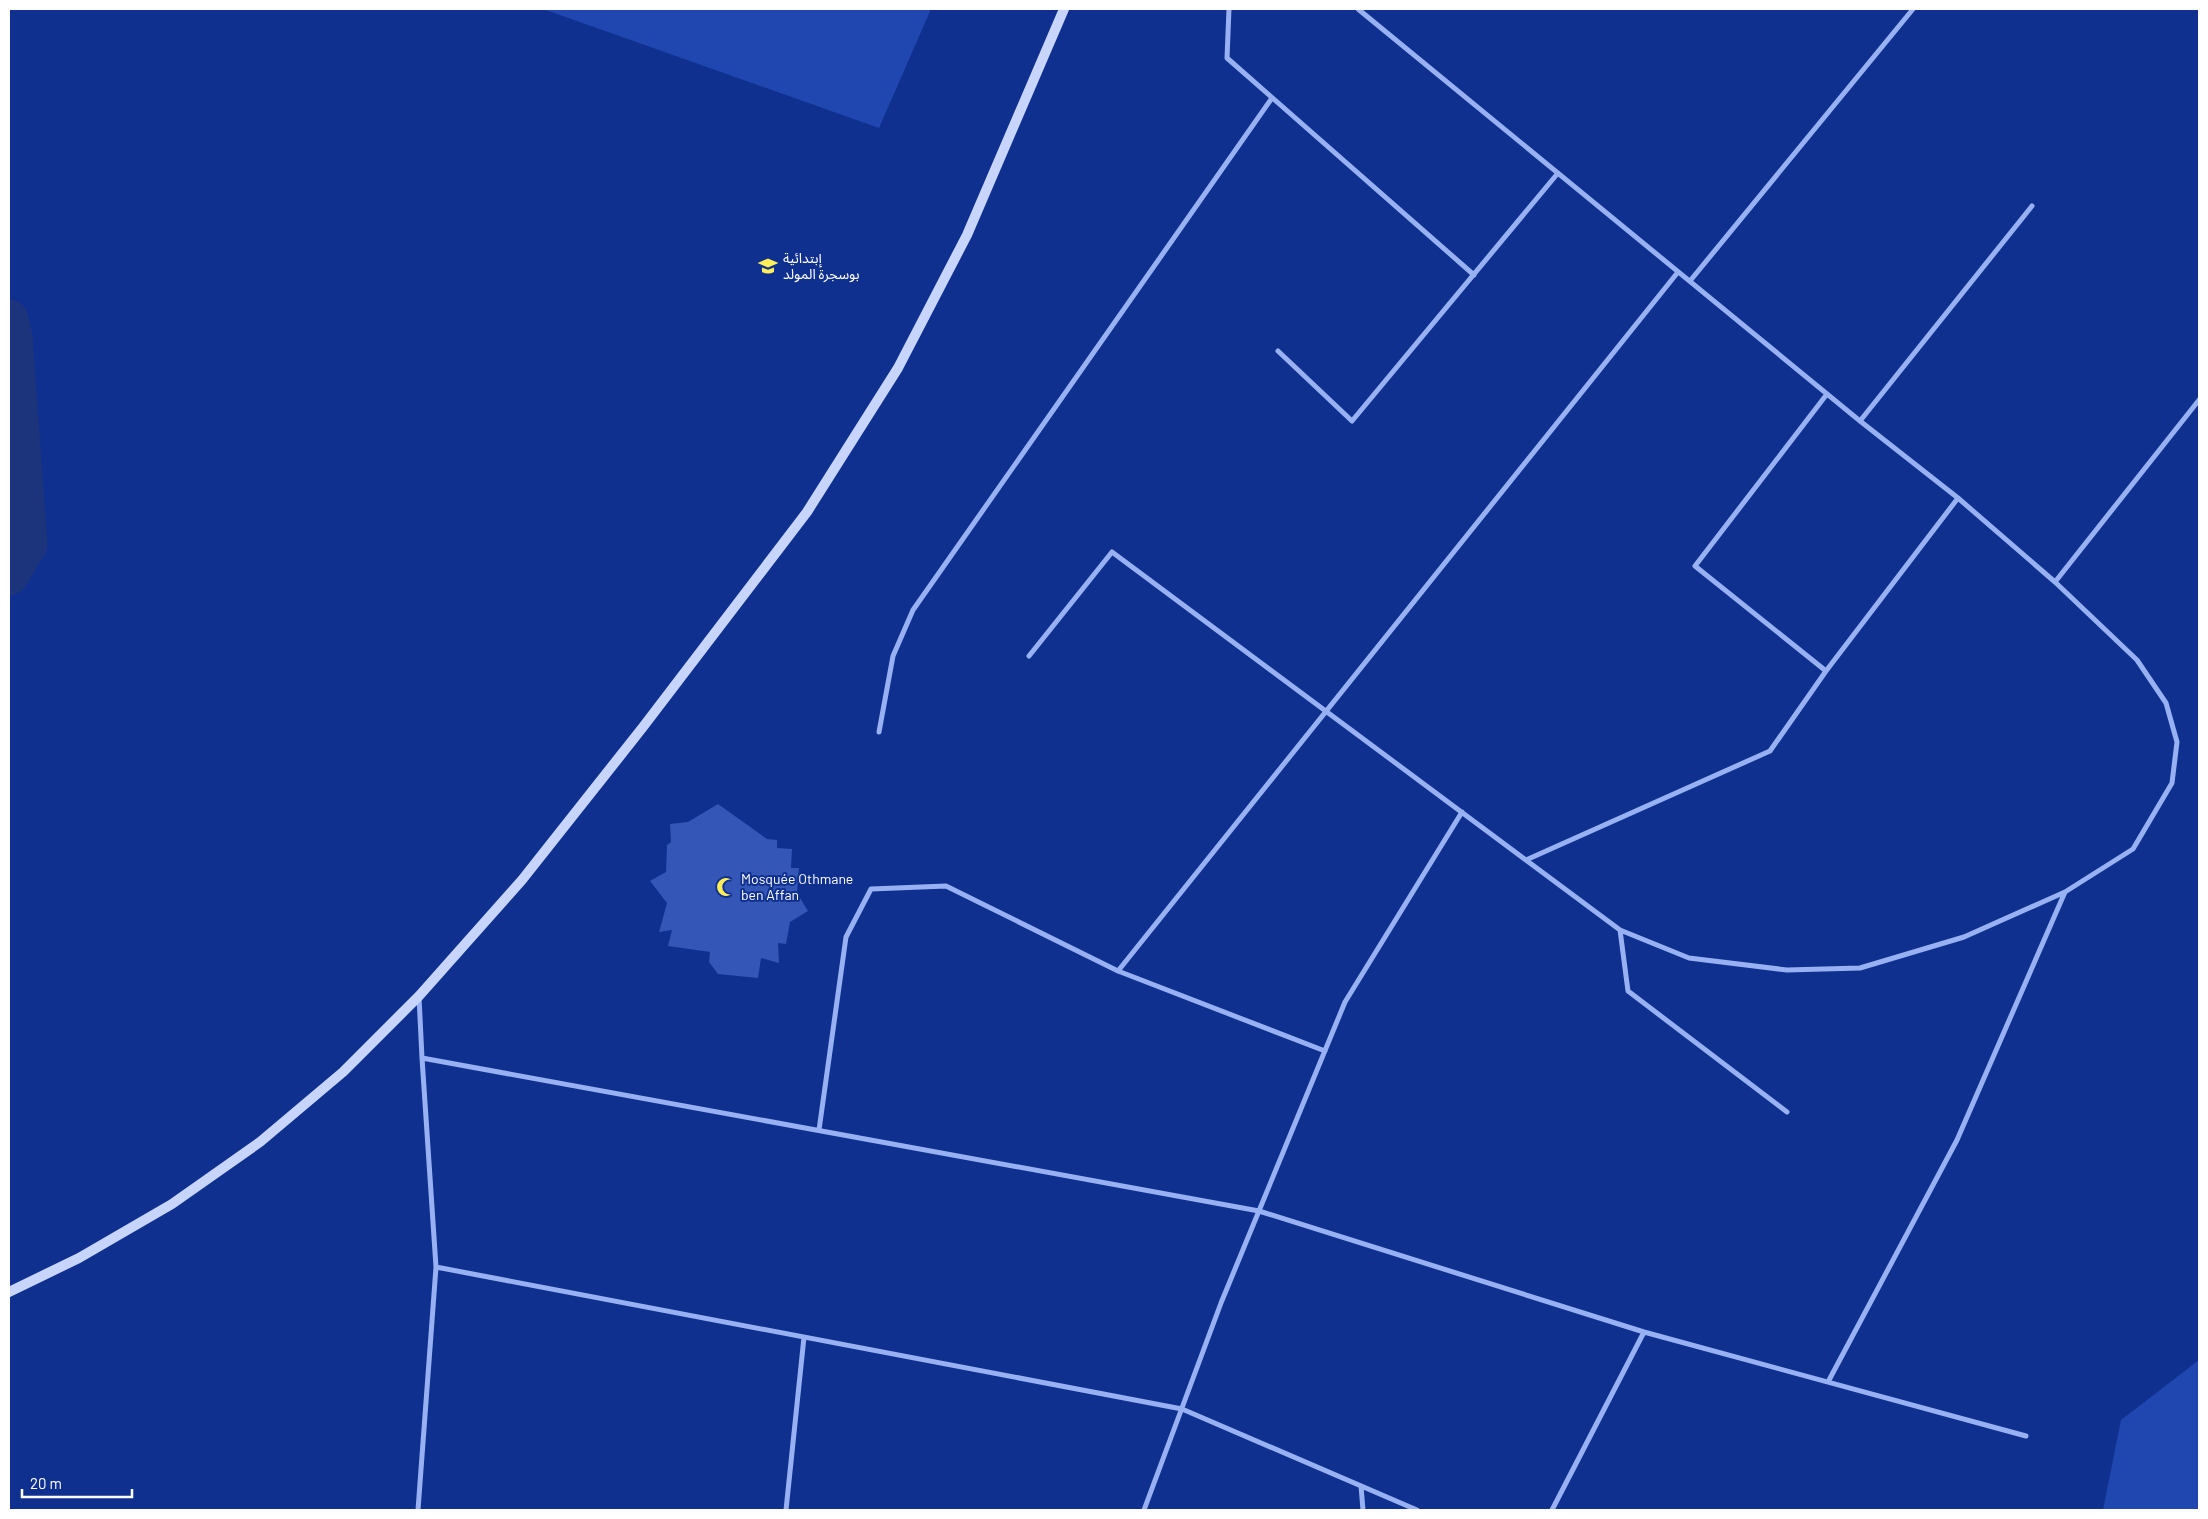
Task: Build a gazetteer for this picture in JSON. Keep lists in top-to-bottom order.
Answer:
{
  "places": {
    "school or university": ["إبتدائية بوسجرة المولد"],
    "mosque": ["Mosquée Othmane ben Affan"]
  },
  "scale_bar": "20 m"
}
